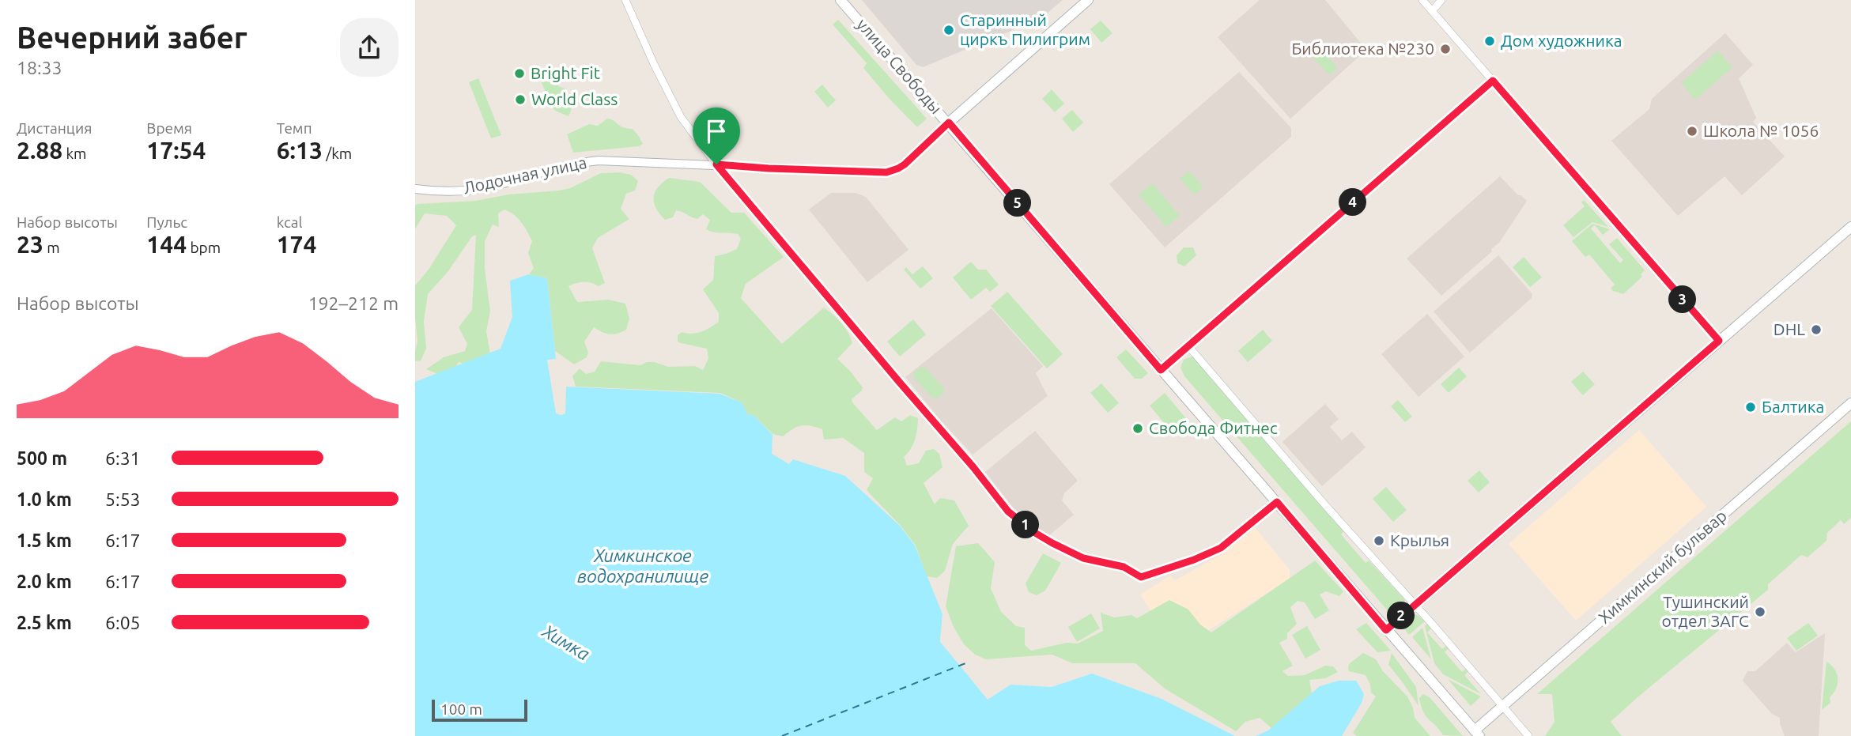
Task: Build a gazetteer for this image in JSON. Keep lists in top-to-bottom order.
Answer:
{
  "streets": {
    "main road": ["улица Свободы", "Химкинский бульвар"],
    "street": ["Лодочная улица"]
  },
  "crossings": [
    ["улица Свободы", "Лодочная улица"],
    ["улица Свободы", "Химкинский бульвар"]
  ],
  "water": ["Химкинское водохранилище", "Химка"],
  "places": [
    "Старинный циркъ Пилигрим",
    "Дом художника",
    "Библиотека №230",
    "Bright Fit",
    "World Class",
    "Школа № 1056",
    "DHL",
    "Балтика",
    "Свобода Фитнес",
    "Крылья",
    "Тушинский отдел ЗАГС"
  ],
  "scale_bar": "100 m",
  "page": {
    "heading": ["Вечерний забег", "18:33"],
    "stats": [
      ["Дистанция", "2.88 km"],
      ["Время", "17:54"],
      ["Темп", "6:13 /km"],
      ["Набор высоты", "23 m"],
      ["Пульс", "144 bpm"],
      ["kcal", "174"]
    ],
    "pins": [
      "4",
      "5",
      "3",
      "1",
      "2"
    ],
    "chart": ["Набор высоты", "192–212 m"],
    "list": [
      {
        "name": "500 m",
        "note": "6:31"
      },
      {
        "name": "1.0 km",
        "note": "5:53"
      },
      {
        "name": "1.5 km",
        "note": "6:17"
      },
      {
        "name": "2.0 km",
        "note": "6:17"
      },
      {
        "name": "2.5 km",
        "note": "6:05"
      }
    ],
    "scale": "100 m"
  }
}
